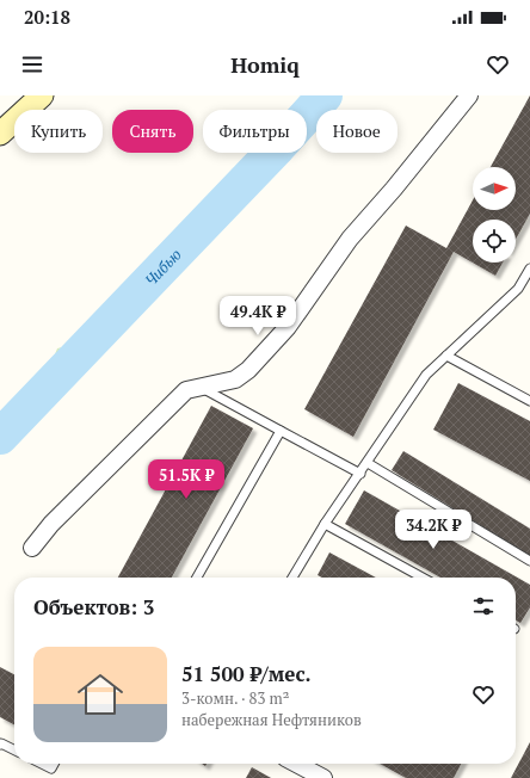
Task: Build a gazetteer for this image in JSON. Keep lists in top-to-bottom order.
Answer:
{
  "water": ["Чибью"],
  "north": "right",
  "page": {
    "status": "20:18",
    "header": "Homiq",
    "chip": [
      "Купить",
      "Снять",
      "Фильтры",
      "Новое"
    ],
    "price": ["49.4K ₽", "51.5K ₽", "34.2K ₽"],
    "heading": "Объектов: 3",
    "list": [
      {
        "name": "51 500 ₽/мес.",
        "note": "3-комн. · 83 m² · набережная Нефтяников"
      }
    ]
  }
}
